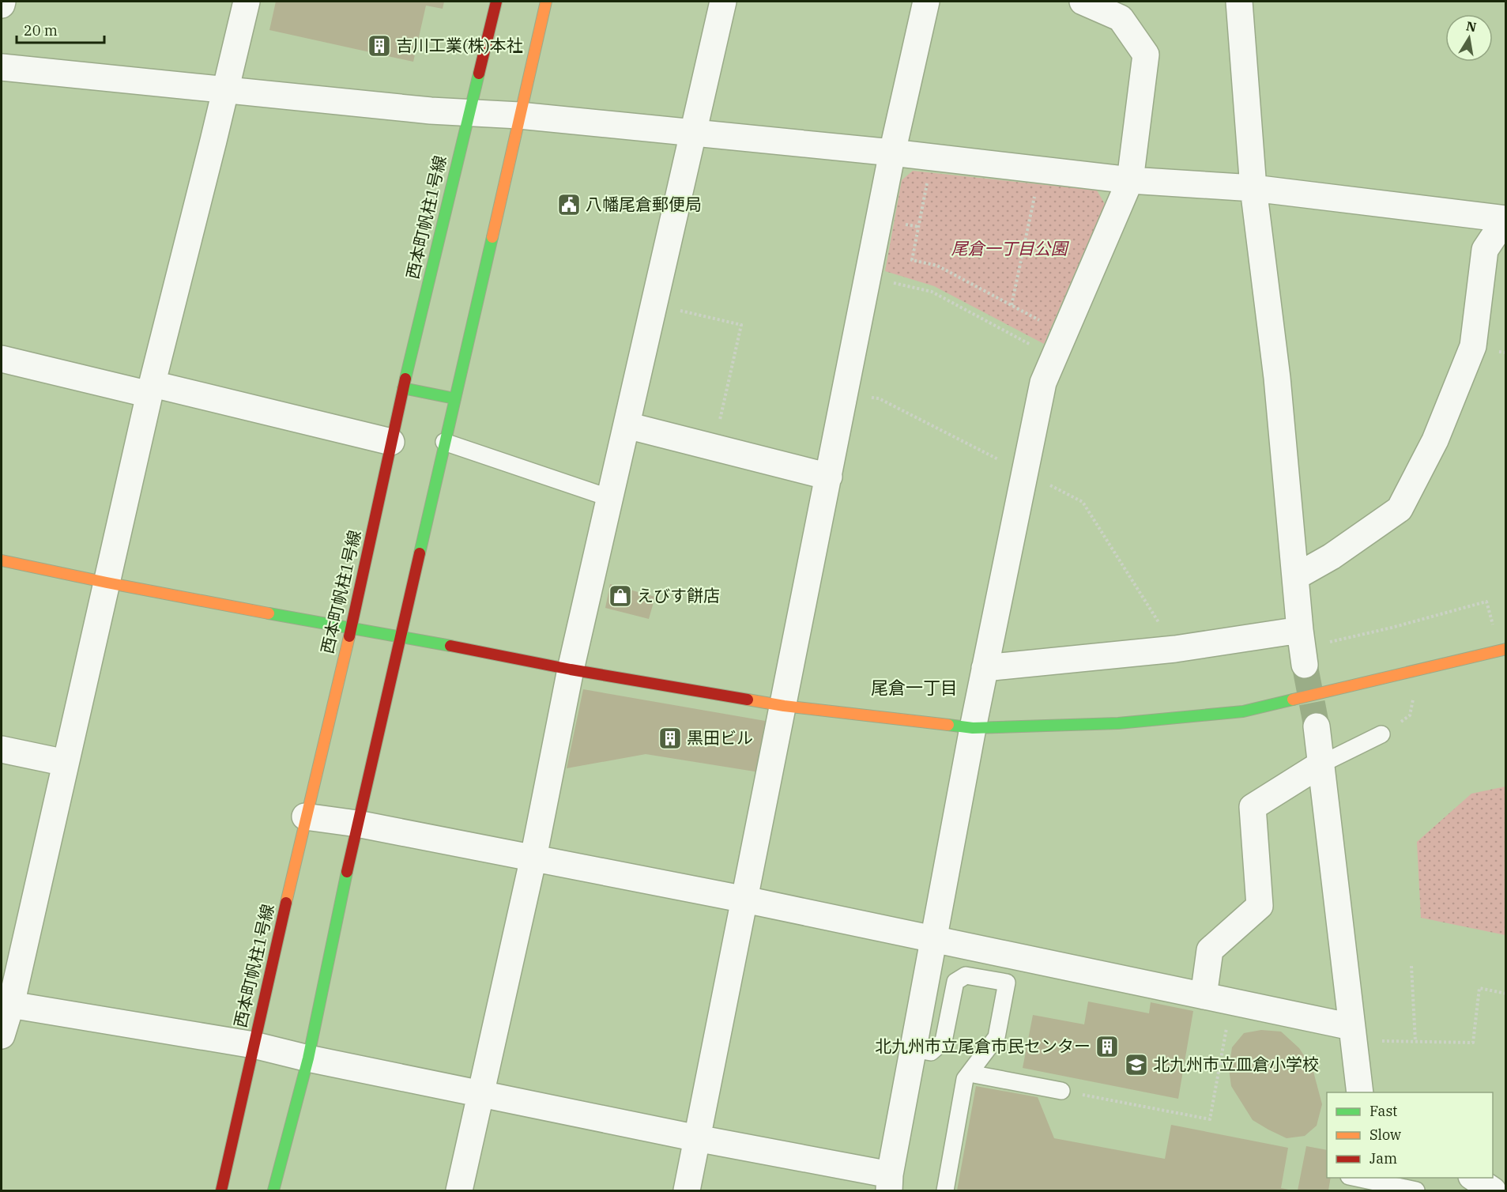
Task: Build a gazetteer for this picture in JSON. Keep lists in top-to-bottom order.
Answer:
{
  "streets": {
    "street": ["西本町帆柱1号線"]
  },
  "districts": ["尾倉一丁目"],
  "parks": ["尾倉一丁目公園"],
  "places": {
    "building": ["吉川工業(株)本社", "黒田ビル", "北九州市立尾倉市民センター"],
    "public building": ["八幡尾倉郵便局"],
    "shop": ["えびす餅店"],
    "school or university": ["北九州市立皿倉小学校"]
  },
  "legend": ["Fast", "Slow", "Jam"],
  "scale_bar": "20 m",
  "north": "top"
}
